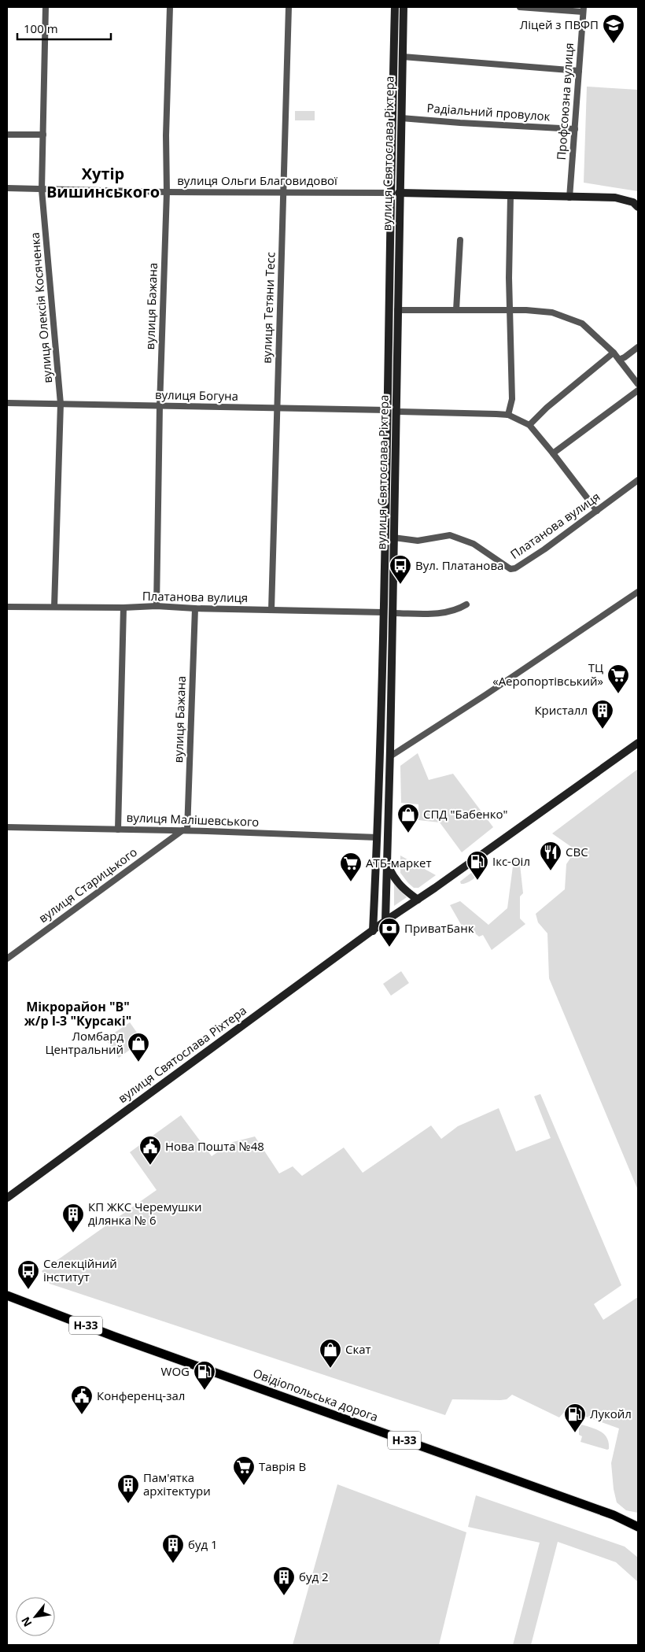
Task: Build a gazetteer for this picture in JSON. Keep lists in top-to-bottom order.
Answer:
{
  "streets": {
    "main road": ["вулиця Святослава Ріхтера", "Н-33", "Овідіопольська дорога"],
    "street": [
      "Профсоюзна вулиця",
      "Радіальний провулок",
      "вулиця Ольги Благовидової",
      "вулиця Бажана",
      "вулиця Олексія Косяченка",
      "вулиця Тетяни Тесс",
      "вулиця Богуна",
      "Платанова вулиця",
      "вулиця Малішевського",
      "вулиця Старицького"
    ]
  },
  "crossings": [
    ["Профсоюзна вулиця", "Радіальний провулок"],
    ["Радіальний провулок", "вулиця Святослава Ріхтера"],
    ["вулиця Святослава Ріхтера", "вулиця Ольги Благовидової"],
    ["вулиця Святослава Ріхтера", "вулиця Богуна"],
    ["вулиця Святослава Ріхтера", "Платанова вулиця"],
    ["вулиця Святослава Ріхтера", "вулиця Малішевського"],
    ["вулиця Ольги Благовидової", "вулиця Бажана"],
    ["вулиця Ольги Благовидової", "вулиця Олексія Косяченка"],
    ["вулиця Ольги Благовидової", "вулиця Тетяни Тесс"],
    ["вулиця Бажана", "вулиця Богуна"],
    ["вулиця Бажана", "Платанова вулиця"],
    ["вулиця Бажана", "вулиця Малішевського"],
    ["вулиця Бажана", "вулиця Старицького"],
    ["вулиця Олексія Косяченка", "вулиця Богуна"],
    ["вулиця Олексія Косяченка", "Платанова вулиця"],
    ["вулиця Тетяни Тесс", "вулиця Богуна"],
    ["вулиця Тетяни Тесс", "Платанова вулиця"],
    ["вулиця Малішевського", "вулиця Старицького"]
  ],
  "districts": ["Хутір Вишинського", "Мікрорайон \"В\" ж/р I-3 \"Курсакі\""],
  "places": {
    "school or university": ["Ліцей з ПВФП"],
    "bus stop": ["Вул. Платанова", "Селекційний інститут"],
    "supermarket": ["ТЦ «Аеропортівський»", "АТБ-маркет", "Таврія В"],
    "building": [
      "Кристалл",
      "КП ЖКС Черемушки ділянка № 6",
      "Пам'ятка архітектури",
      "буд 1",
      "буд 2"
    ],
    "shop": ["СПД \"Бабенко\"", "Ломбард Центральний", "Скат"],
    "restaurant": ["СВС"],
    "fuel station": ["Ікс-Оіл", "WOG", "Лукойл"],
    "bank": ["ПриватБанк"],
    "public building": ["Нова Пошта №48", "Конференц-зал"]
  },
  "scale_bar": "100 m",
  "north": "bottom left"
}
